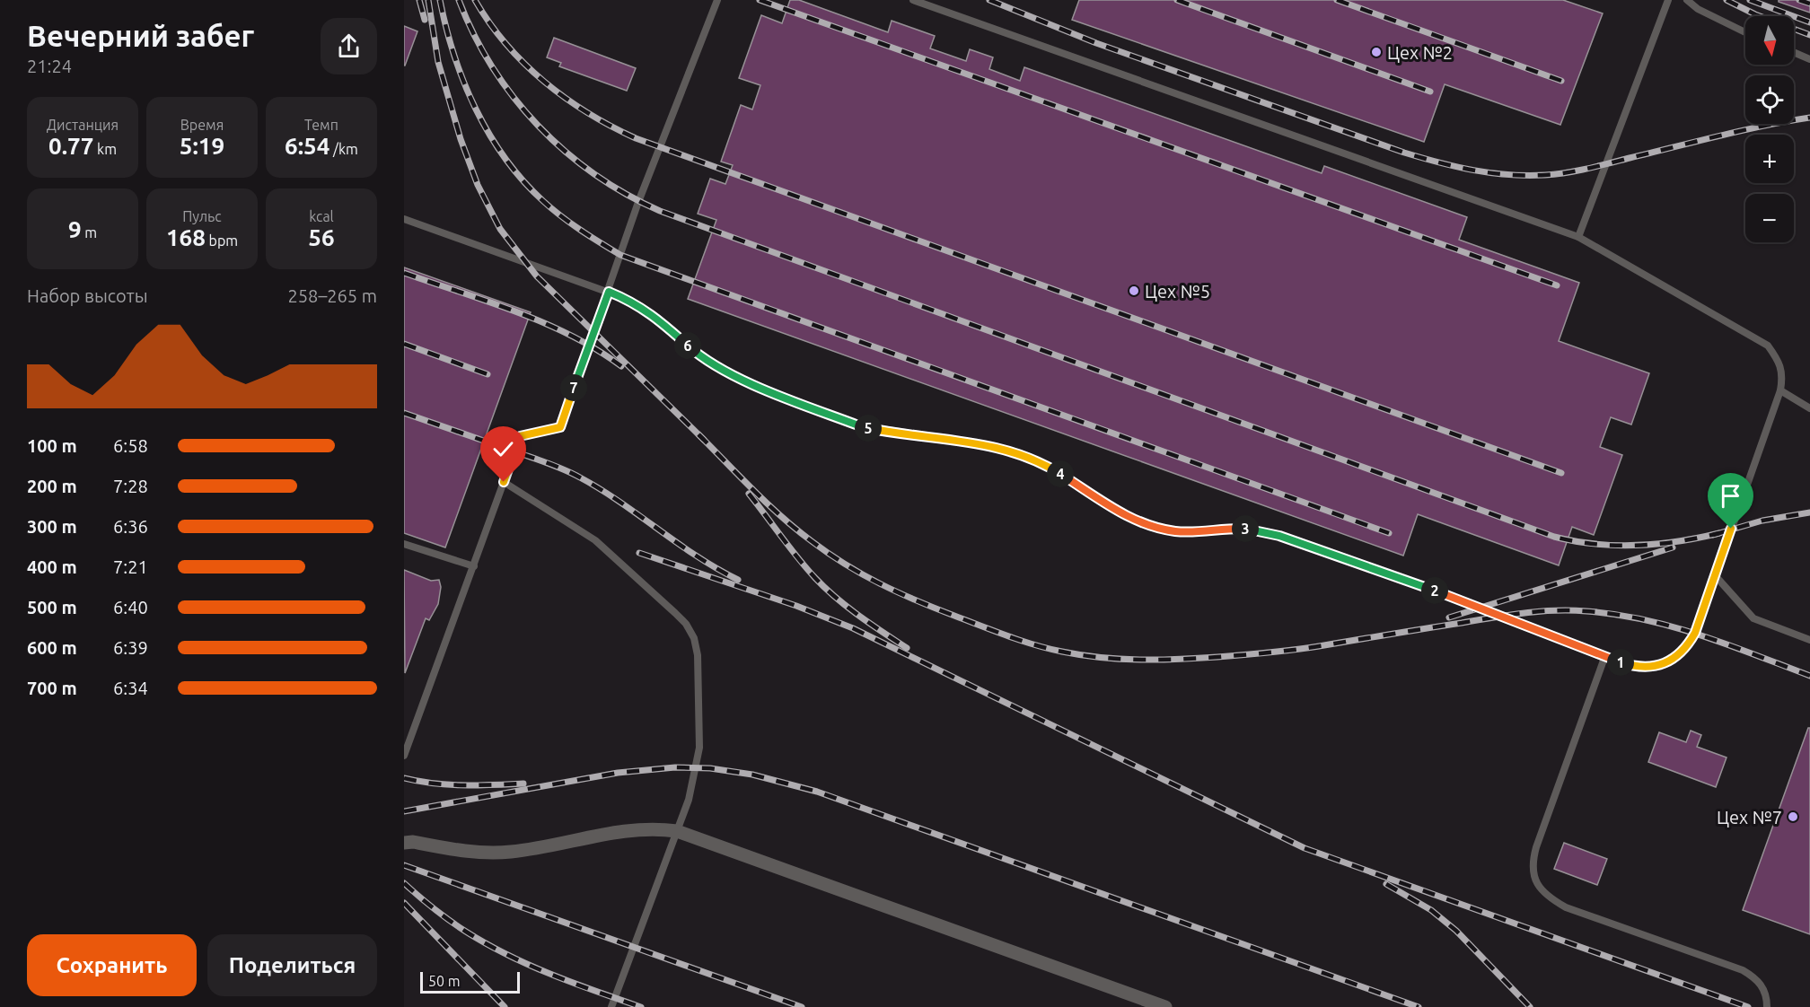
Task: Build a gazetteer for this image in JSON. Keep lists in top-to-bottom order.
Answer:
{
  "places": ["Цех №2", "Цех №5", "Цех №7"],
  "scale_bar": "50 m",
  "north": "bottom",
  "page": {
    "heading": ["Вечерний забег", "21:24"],
    "map_buttons": ["+", "−"],
    "stats": [
      ["Дистанция", "0.77 km"],
      ["Время", "5:19"],
      ["Темп", "6:54 /km"],
      ["9 m"],
      ["Пульс", "168 bpm"],
      ["kcal", "56"]
    ],
    "chart": ["Набор высоты", "258–265 m"],
    "pins": [
      "6",
      "7",
      "5",
      "4",
      "3",
      "2",
      "1"
    ],
    "list": [
      {
        "name": "100 m",
        "note": "6:58"
      },
      {
        "name": "200 m",
        "note": "7:28"
      },
      {
        "name": "300 m",
        "note": "6:36"
      },
      {
        "name": "400 m",
        "note": "7:21"
      },
      {
        "name": "500 m",
        "note": "6:40"
      },
      {
        "name": "600 m",
        "note": "6:39"
      },
      {
        "name": "700 m",
        "note": "6:34"
      }
    ],
    "buttons": ["Сохранить", "Поделиться"],
    "scale": "50 m"
  }
}
